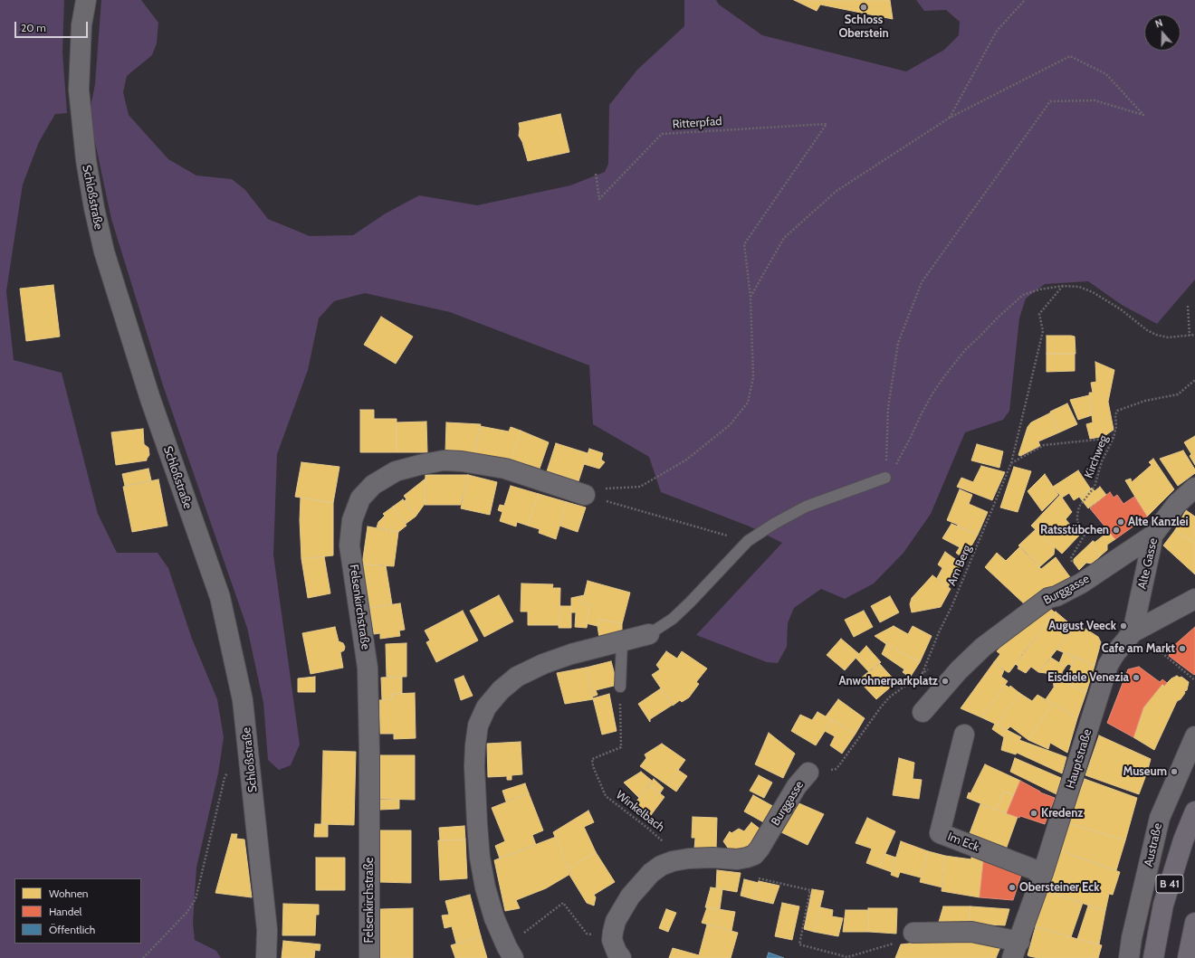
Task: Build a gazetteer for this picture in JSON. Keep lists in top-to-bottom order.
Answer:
{
  "streets": {
    "main road": ["B 41"],
    "street": [
      "Schloßstraße",
      "Alte Gasse",
      "Burggasse",
      "Felsenkirchstraße",
      "Hauptstraße",
      "Im Eck",
      "Austraße"
    ],
    "path": [
      "Ritterpfad",
      "Kirchweg",
      "Am Berg",
      "Winkelbach"
    ]
  },
  "crossings": [
    ["Kirchweg", "Burggasse"],
    ["Alte Gasse", "Burggasse"],
    ["Alte Gasse", "Hauptstraße"],
    ["Am Berg", "Burggasse"],
    ["Burggasse", "Winkelbach"],
    ["Hauptstraße", "Im Eck"]
  ],
  "places": [
    "Schloss Oberstein",
    "Alte Kanzlei",
    "Ratsstübchen",
    "August Veeck",
    "Cafe am Markt",
    "Eisdiele Venezia",
    "Anwohnerparkplatz",
    "Museum",
    "Kredenz",
    "Obersteiner Eck"
  ],
  "legend": ["Wohnen", "Handel", "Öffentlich"],
  "scale_bar": "20 m",
  "north": "top"
}
